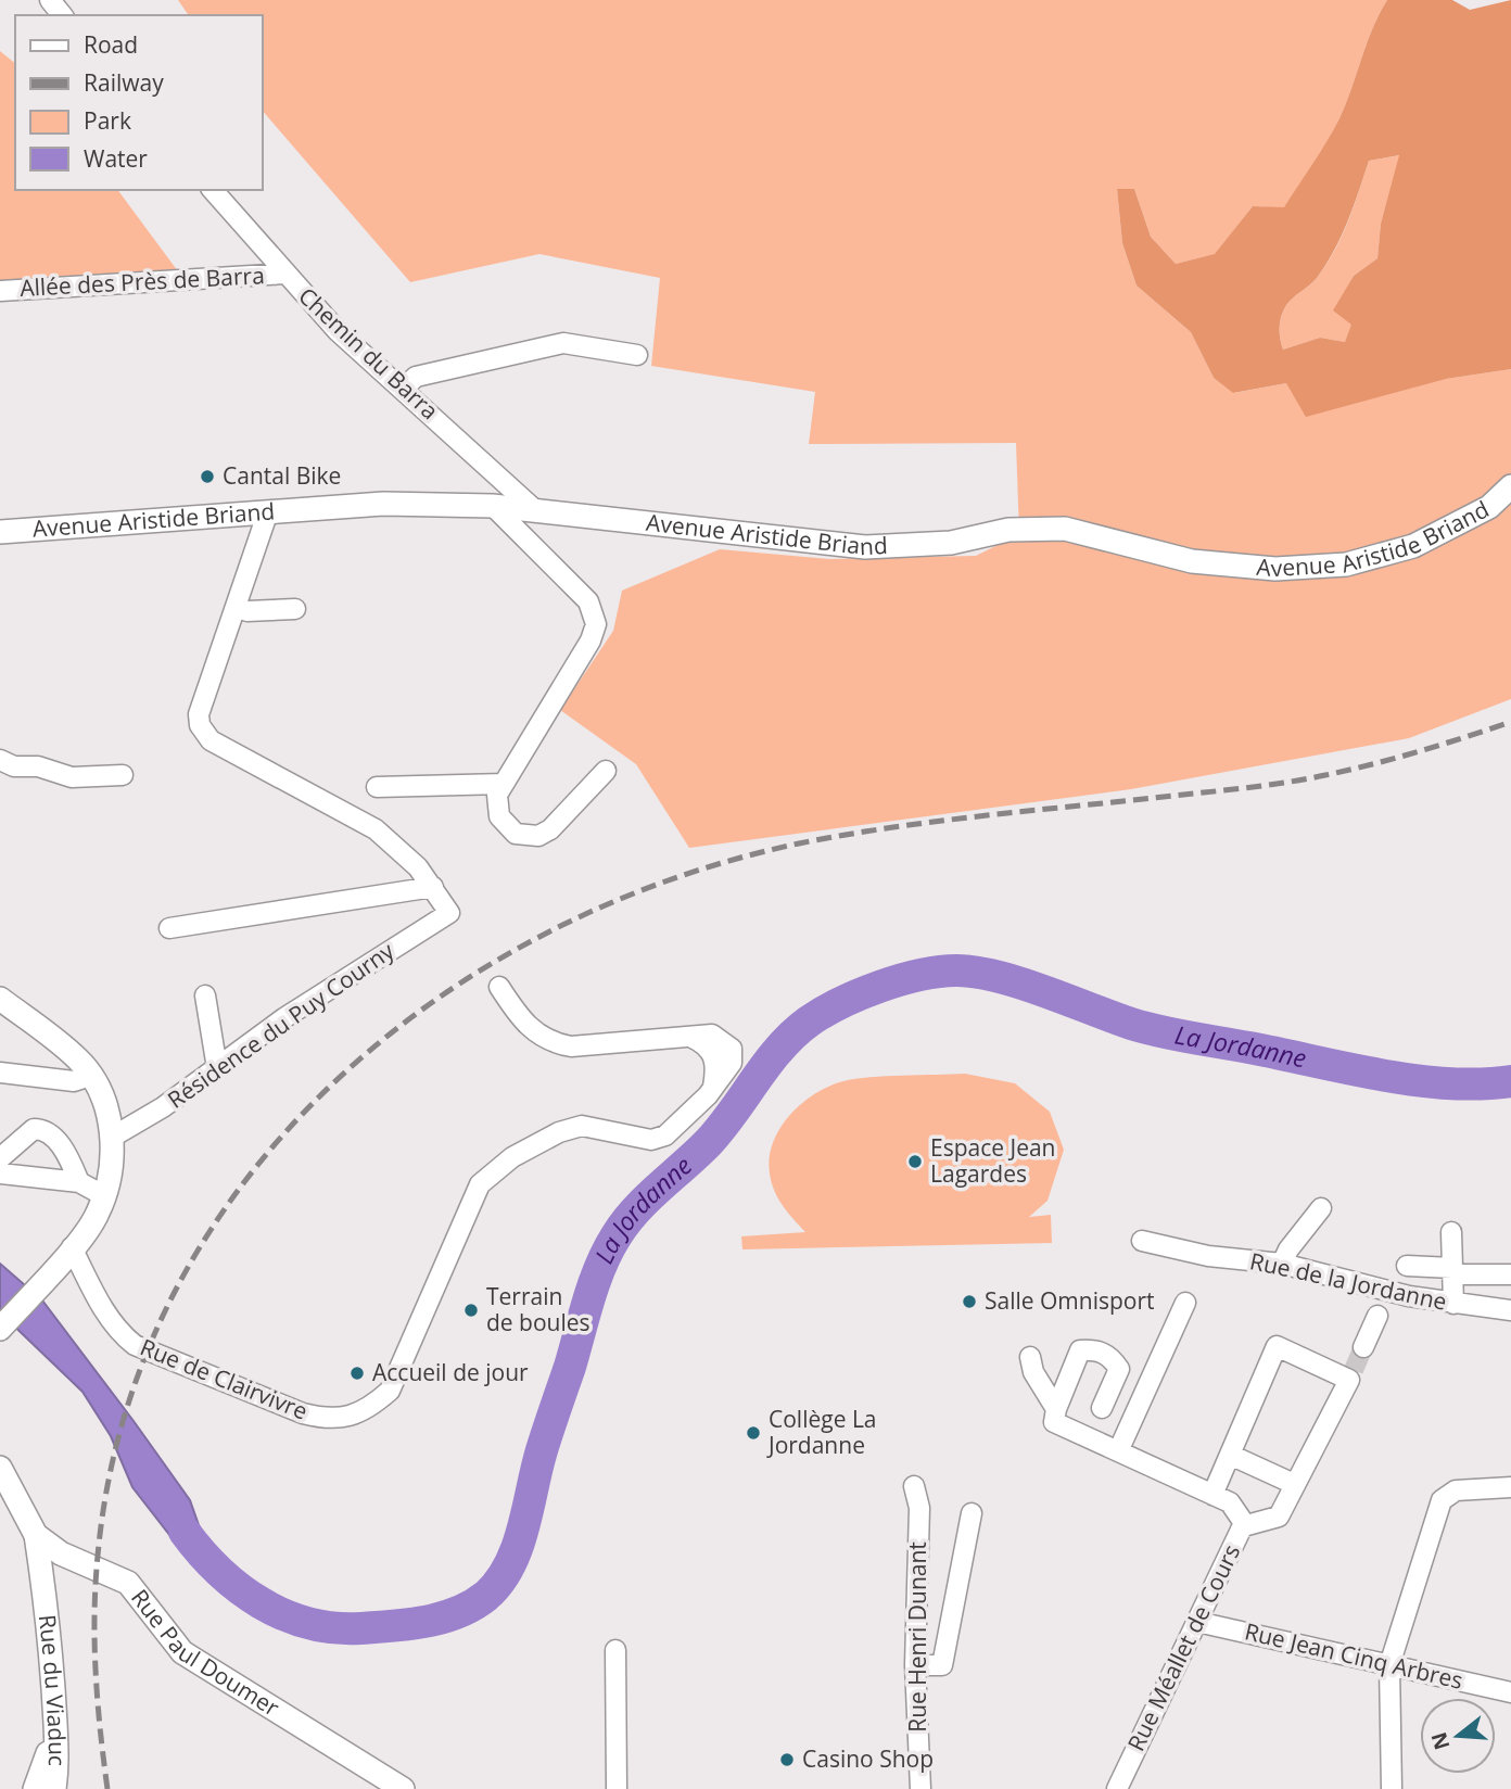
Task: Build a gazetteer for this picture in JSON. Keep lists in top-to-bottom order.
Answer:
{
  "streets": {
    "main road": ["Avenue Aristide Briand", "Rue Paul Doumer", "Rue du Viaduc"],
    "street": [
      "Allée des Près de Barra",
      "Chemin du Barra",
      "Résidence du Puy Courny",
      "Rue de la Jordanne",
      "Rue de Clairvivre",
      "Rue Henri Dunant",
      "Rue Méallet de Cours",
      "Rue Jean Cinq Arbres"
    ]
  },
  "crossings": [
    ["Allée des Près de Barra", "Chemin du Barra"],
    ["Chemin du Barra", "Avenue Aristide Briand"],
    ["Rue Méallet de Cours", "Rue Jean Cinq Arbres"]
  ],
  "water": ["La Jordanne"],
  "places": [
    "Cantal Bike",
    "Espace Jean Lagardes",
    "Salle Omnisport",
    "Terrain de boules",
    "Accueil de jour",
    "Collège La Jordanne",
    "Casino Shop"
  ],
  "legend": [
    "Road",
    "Railway",
    "Park",
    "Water"
  ],
  "north": "left"
}
